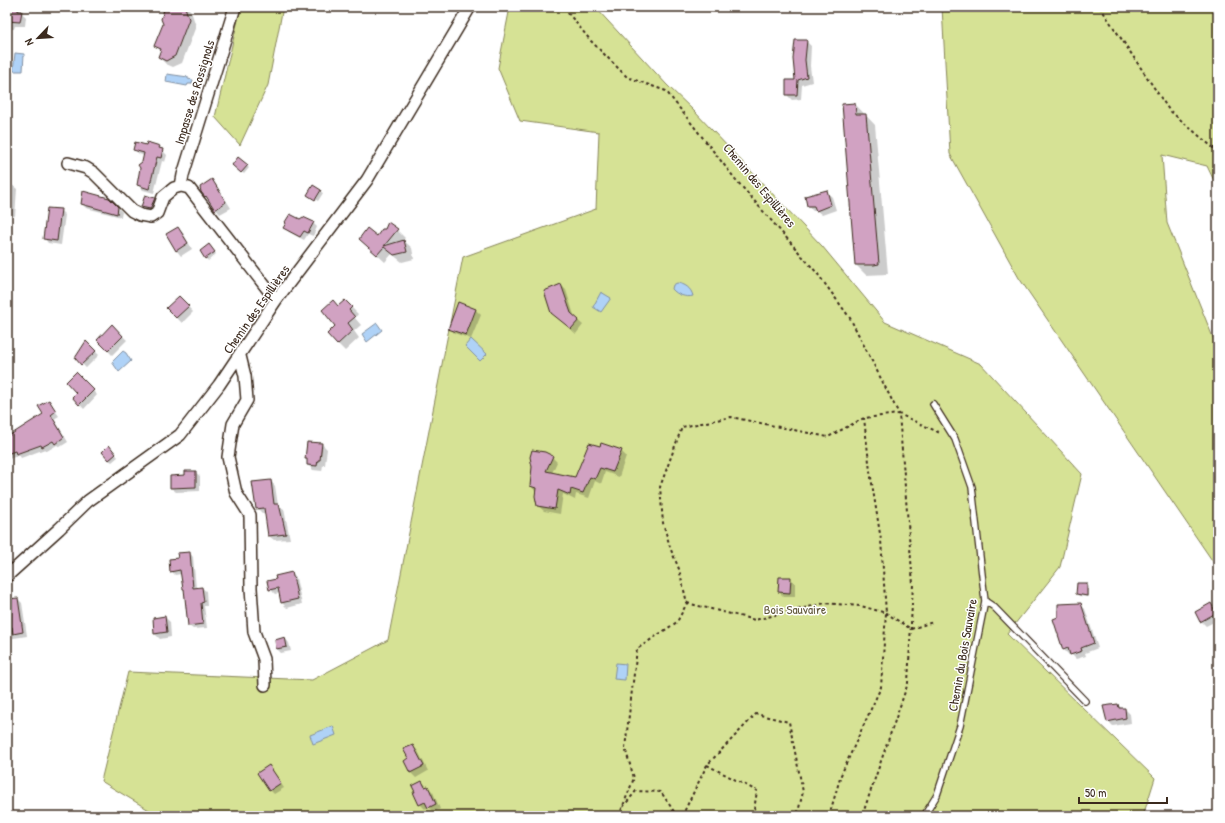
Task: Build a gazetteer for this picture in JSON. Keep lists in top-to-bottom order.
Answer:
{
  "streets": {
    "street": ["Impasse des Rossignols", "Chemin des Espillières"],
    "lane": ["Chemin du Bois Sauvaire"]
  },
  "parks": ["Bois Sauvaire"],
  "scale_bar": "50 m",
  "north": "bottom left"
}
